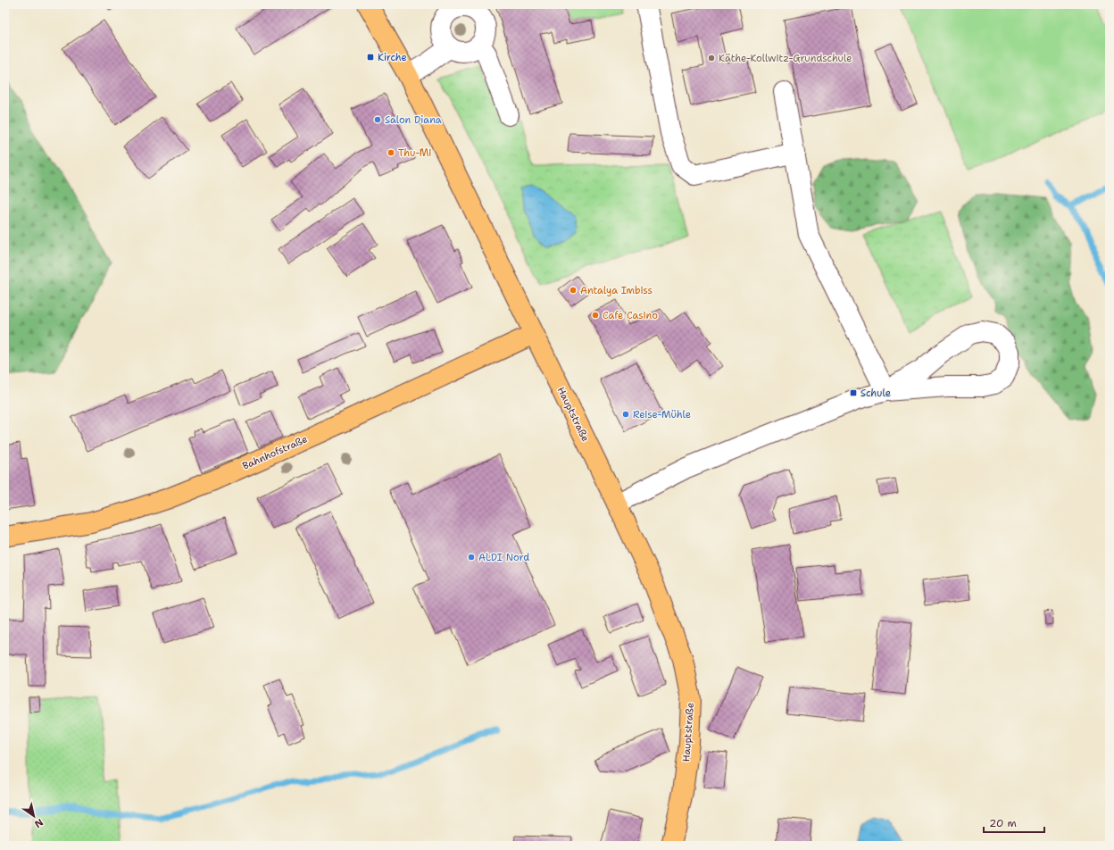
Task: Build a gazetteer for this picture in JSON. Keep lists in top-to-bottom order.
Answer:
{
  "streets": {
    "main road": ["Hauptstraße", "Bahnhofstraße"]
  },
  "crossings": [
    ["Hauptstraße", "Bahnhofstraße"]
  ],
  "places": {
    "transit": ["Kirche", "Schule"],
    "other": [
      "Käthe-Kollwitz-Grundschule",
      "Salon Diana",
      "Thu-Mi",
      "Antalya Imbiss",
      "Cafe Casino",
      "Reise-Mühle",
      "ALDI Nord"
    ]
  },
  "scale_bar": "20 m",
  "north": "bottom right"
}
